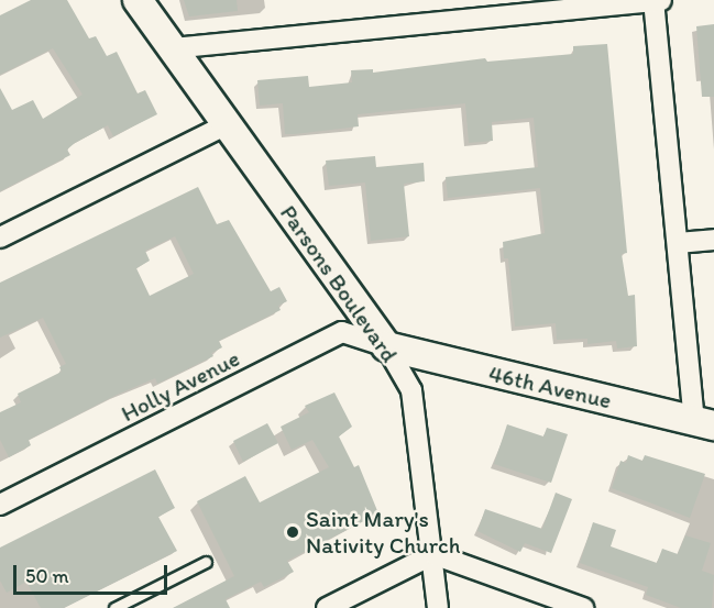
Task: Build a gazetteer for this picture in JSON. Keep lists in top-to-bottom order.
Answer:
{
  "streets": {
    "street": ["Parsons Boulevard", "Holly Avenue", "46th Avenue"]
  },
  "crossings": [
    ["Parsons Boulevard", "Holly Avenue"],
    ["Parsons Boulevard", "46th Avenue"],
    ["Holly Avenue", "46th Avenue"]
  ],
  "places": ["Saint Mary's Nativity Church"],
  "scale_bar": "50 m"
}
